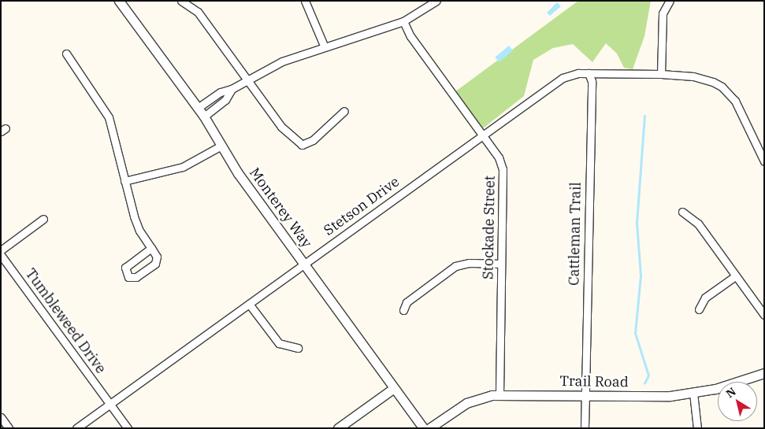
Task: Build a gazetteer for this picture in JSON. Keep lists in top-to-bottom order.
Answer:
{
  "streets": {
    "street": [
      "Stetson Drive",
      "Monterey Way",
      "Stockade Street",
      "Cattleman Trail",
      "Tumbleweed Drive",
      "Trail Road"
    ]
  },
  "crossings": [
    ["Stetson Drive", "Monterey Way"],
    ["Stetson Drive", "Stockade Street"],
    ["Stetson Drive", "Cattleman Trail"],
    ["Stetson Drive", "Tumbleweed Drive"],
    ["Stockade Street", "Trail Road"],
    ["Cattleman Trail", "Trail Road"]
  ],
  "north": "top left"
}
